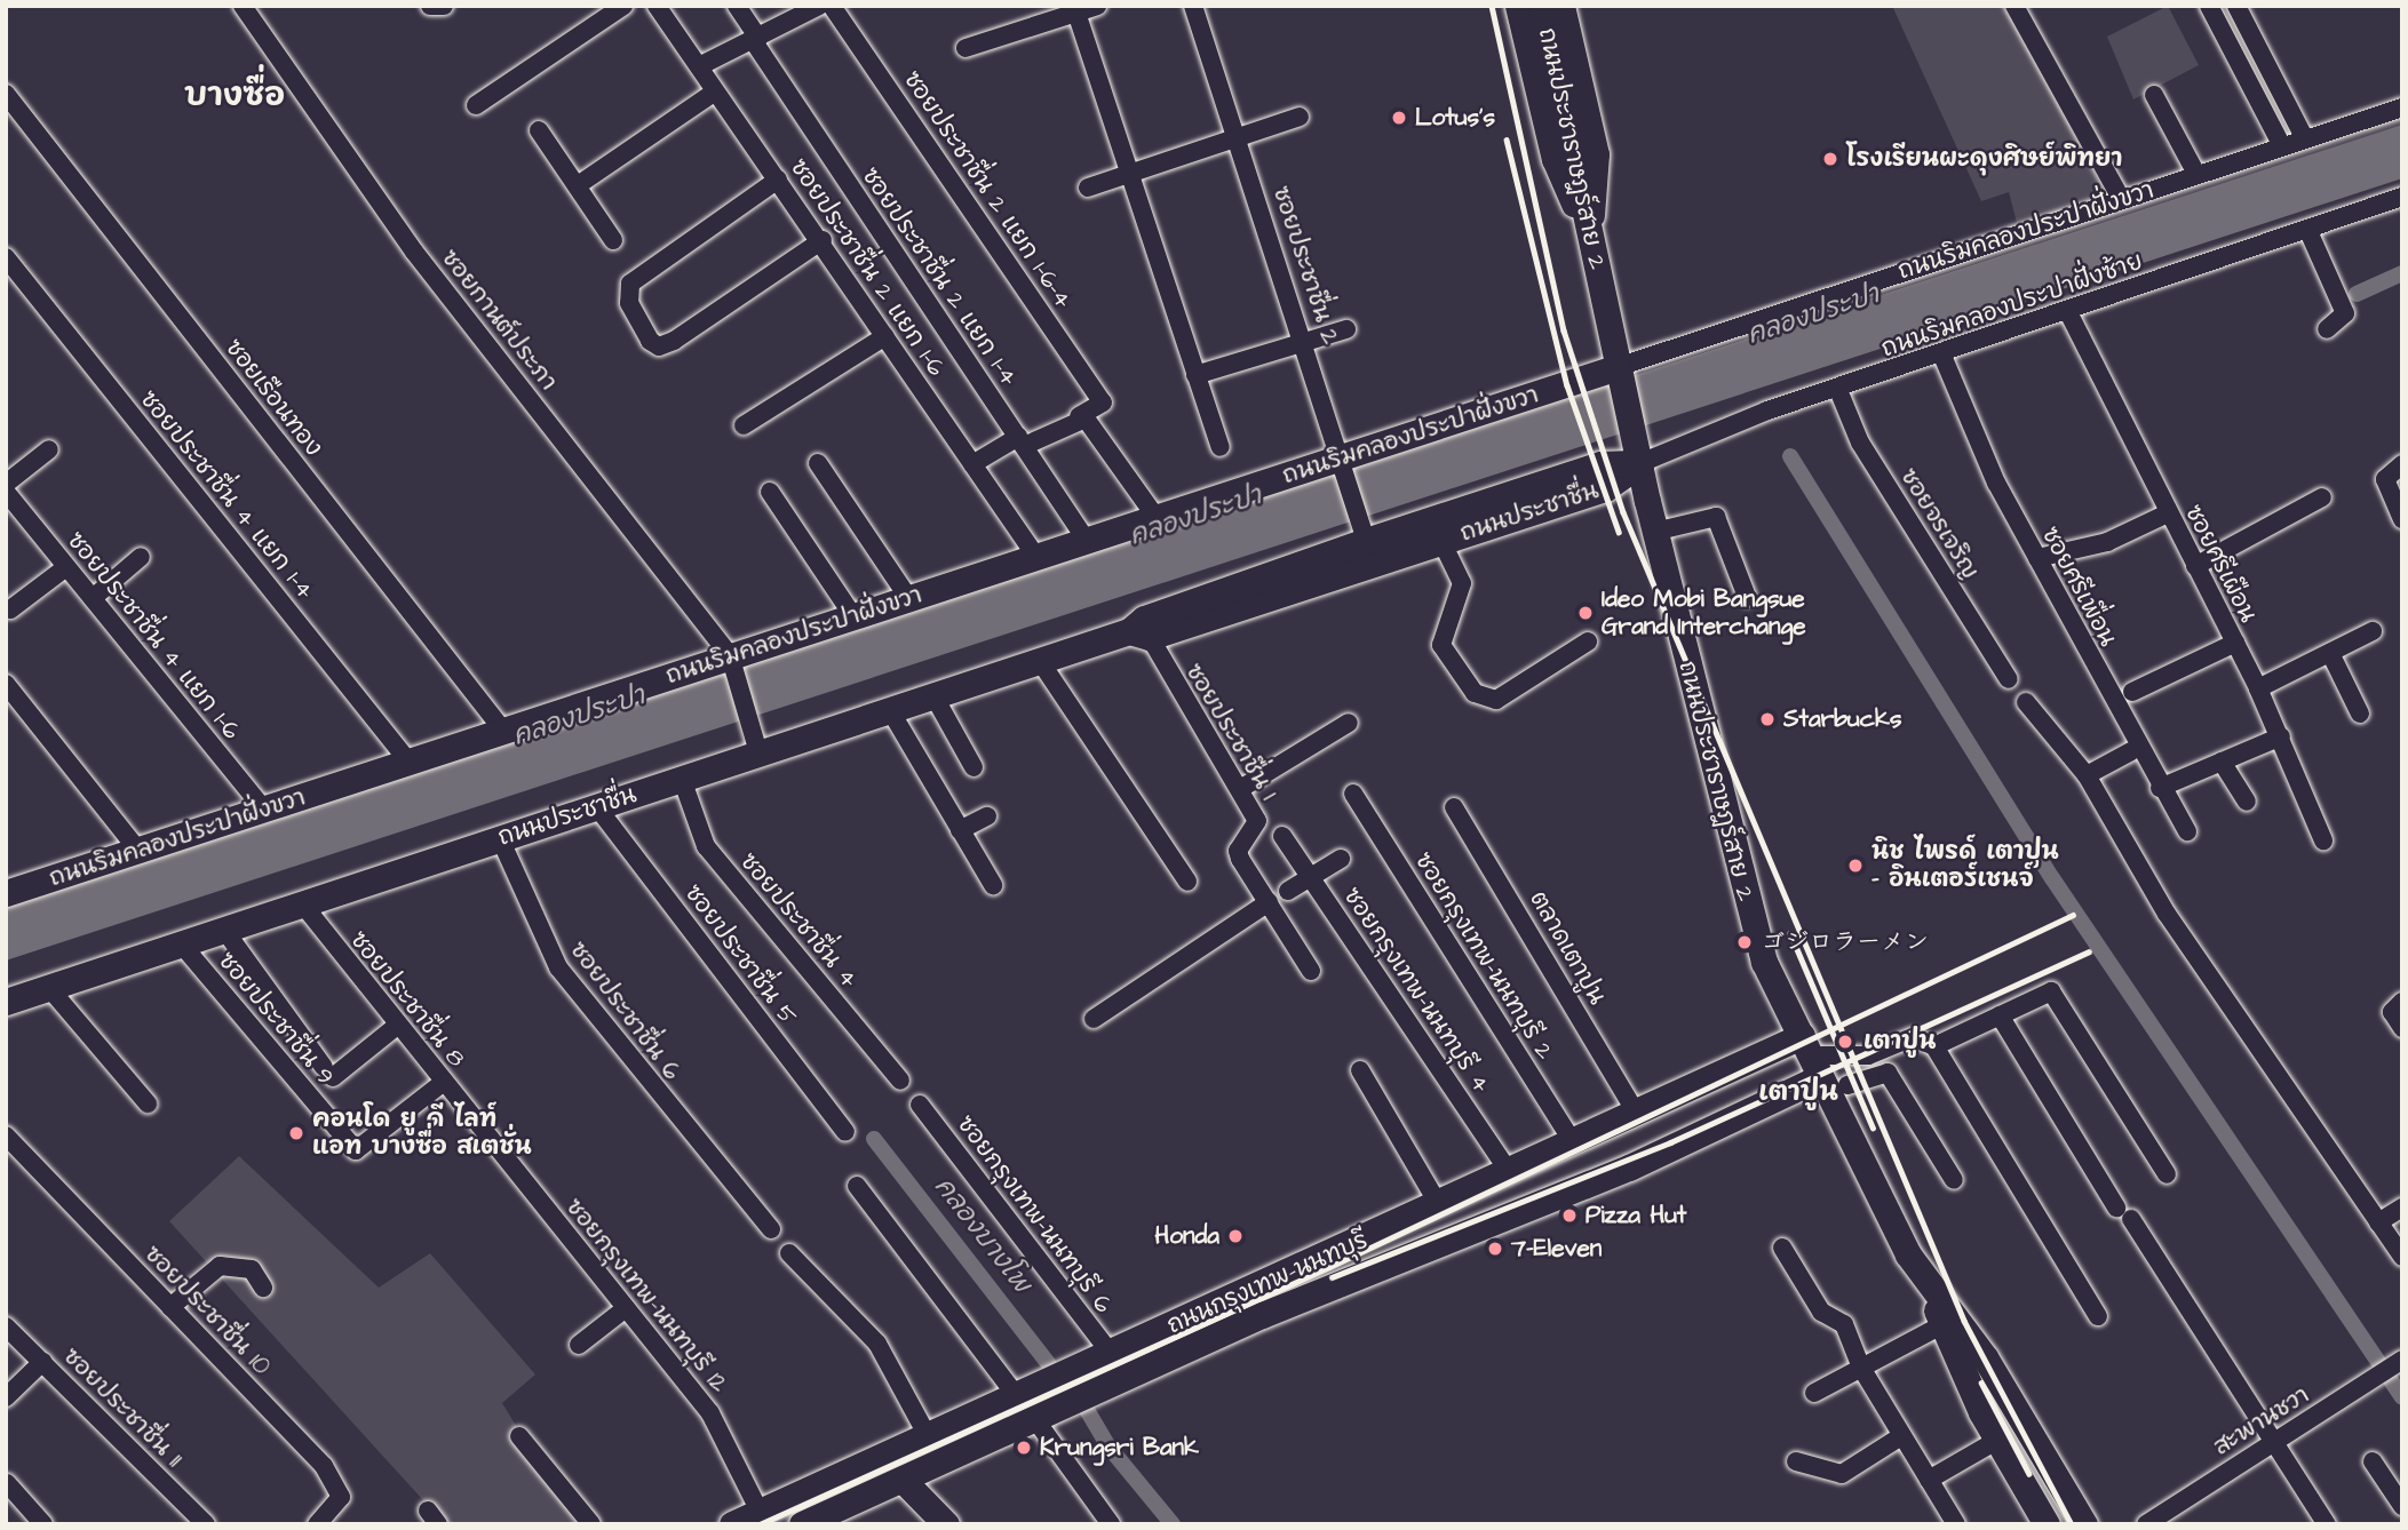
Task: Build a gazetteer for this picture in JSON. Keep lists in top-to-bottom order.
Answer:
{
  "streets": {
    "main road": [
      "ถนนประชาราษฎร์สาย 2",
      "ถนนริมคลองประปาฝั่งขวา",
      "ถนนประชาชื่น",
      "ถนนกรุงเทพ-นนทบุรี"
    ],
    "street": [
      "ซอยประชาชื่น 2 แยก 1-6-4",
      "ซอยประชาชื่น 2",
      "ซอยประชาชื่น 2 แยก 1-6",
      "ซอยประชาชื่น 2 แยก 1-4",
      "ถนนริมคลองประปาฝั่งซ้าย",
      "ซอยกานต์ประภา",
      "ซอยเรือนทอง",
      "ซอยประชาชื่น 4 แยก 1-4",
      "ซอยจรเจริญ",
      "ซอยศรีเผือน",
      "ซอยศรีเพื่อน",
      "ซอยประชาชื่น 4 แยก 1-6",
      "ซอยประชาชื่น 1",
      "ซอยประชาชื่น 4",
      "ตลาดเตาปูน",
      "ซอยประชาชื่น 5",
      "ซอยกรุงเทพ-นนทบุรี 2",
      "ซอยกรุงเทพ-นนทบุรี 4",
      "ซอยประชาชื่น 8",
      "ซอยประชาชื่น 6",
      "ซอยประชาชื่น 9",
      "ซอยกรุงเทพ-นนทบุรี 6",
      "ซอยกรุงเทพ-นนทบุรี 12",
      "ซอยประชาชื่น 10",
      "ซอยประชาชื่น 11",
      "สะพานชวา"
    ]
  },
  "crossings": [
    ["ถนนประชาราษฎร์สาย 2", "ถนนริมคลองประปาฝั่งขวา"],
    ["ถนนประชาราษฎร์สาย 2", "ถนนริมคลองประปาฝั่งซ้าย"],
    ["ถนนประชาราษฎร์สาย 2", "ถนนประชาชื่น"],
    ["ถนนประชาราษฎร์สาย 2", "ถนนกรุงเทพ-นนทบุรี"],
    ["ถนนริมคลองประปาฝั่งขวา", "ซอยประชาชื่น 2"],
    ["ถนนริมคลองประปาฝั่งขวา", "ซอยประชาชื่น 2 แยก 1-6"],
    ["ถนนริมคลองประปาฝั่งขวา", "ซอยประชาชื่น 2 แยก 1-4"],
    ["ถนนริมคลองประปาฝั่งขวา", "ซอยกานต์ประภา"],
    ["ถนนริมคลองประปาฝั่งขวา", "ซอยเรือนทอง"],
    ["ถนนริมคลองประปาฝั่งขวา", "ซอยประชาชื่น 4 แยก 1-4"],
    ["ถนนริมคลองประปาฝั่งขวา", "ซอยประชาชื่น 4 แยก 1-6"],
    ["ซอยประชาชื่น 2", "ถนนประชาชื่น"],
    ["ถนนริมคลองประปาฝั่งซ้าย", "ถนนประชาชื่น"],
    ["ถนนริมคลองประปาฝั่งซ้าย", "ซอยจรเจริญ"],
    ["ถนนริมคลองประปาฝั่งซ้าย", "ซอยศรีเผือน"],
    ["ถนนริมคลองประปาฝั่งซ้าย", "ซอยศรีเพื่อน"],
    ["ซอยกานต์ประภา", "ถนนประชาชื่น"],
    ["ถนนประชาชื่น", "ซอยประชาชื่น 1"],
    ["ถนนประชาชื่น", "ซอยประชาชื่น 4"],
    ["ถนนประชาชื่น", "ซอยประชาชื่น 5"],
    ["ถนนประชาชื่น", "ซอยประชาชื่น 8"],
    ["ถนนประชาชื่น", "ซอยประชาชื่น 6"],
    ["ถนนประชาชื่น", "ซอยประชาชื่น 9"],
    ["ตลาดเตาปูน", "ถนนกรุงเทพ-นนทบุรี"],
    ["ซอยกรุงเทพ-นนทบุรี 2", "ถนนกรุงเทพ-นนทบุรี"],
    ["ซอยกรุงเทพ-นนทบุรี 4", "ถนนกรุงเทพ-นนทบุรี"],
    ["ซอยประชาชื่น 8", "ซอยประชาชื่น 9"],
    ["ซอยประชาชื่น 8", "ซอยกรุงเทพ-นนทบุรี 12"],
    ["ซอยกรุงเทพ-นนทบุรี 6", "ถนนกรุงเทพ-นนทบุรี"],
    ["ถนนกรุงเทพ-นนทบุรี", "ซอยกรุงเทพ-นนทบุรี 12"]
  ],
  "districts": ["บางซื่อ", "เตาปูน"],
  "water": ["คลองประปา", "คลองบางโพ"],
  "places": [
    "Lotus's",
    "โรงเรียนผะดุงศิษย์พิทยา",
    "Ideo Mobi Bangsue Grand Interchange",
    "Starbucks",
    "นิช ไพรด์ เตาปูน - อินเตอร์เชนจ์",
    "ゴジロラーメン",
    "เตาปูน",
    "คอนโด ยู ดี ไลท์ แอท บางซื่อ สเตชั่น",
    "Pizza Hut",
    "Honda",
    "7-Eleven",
    "Krungsri Bank"
  ]
}
